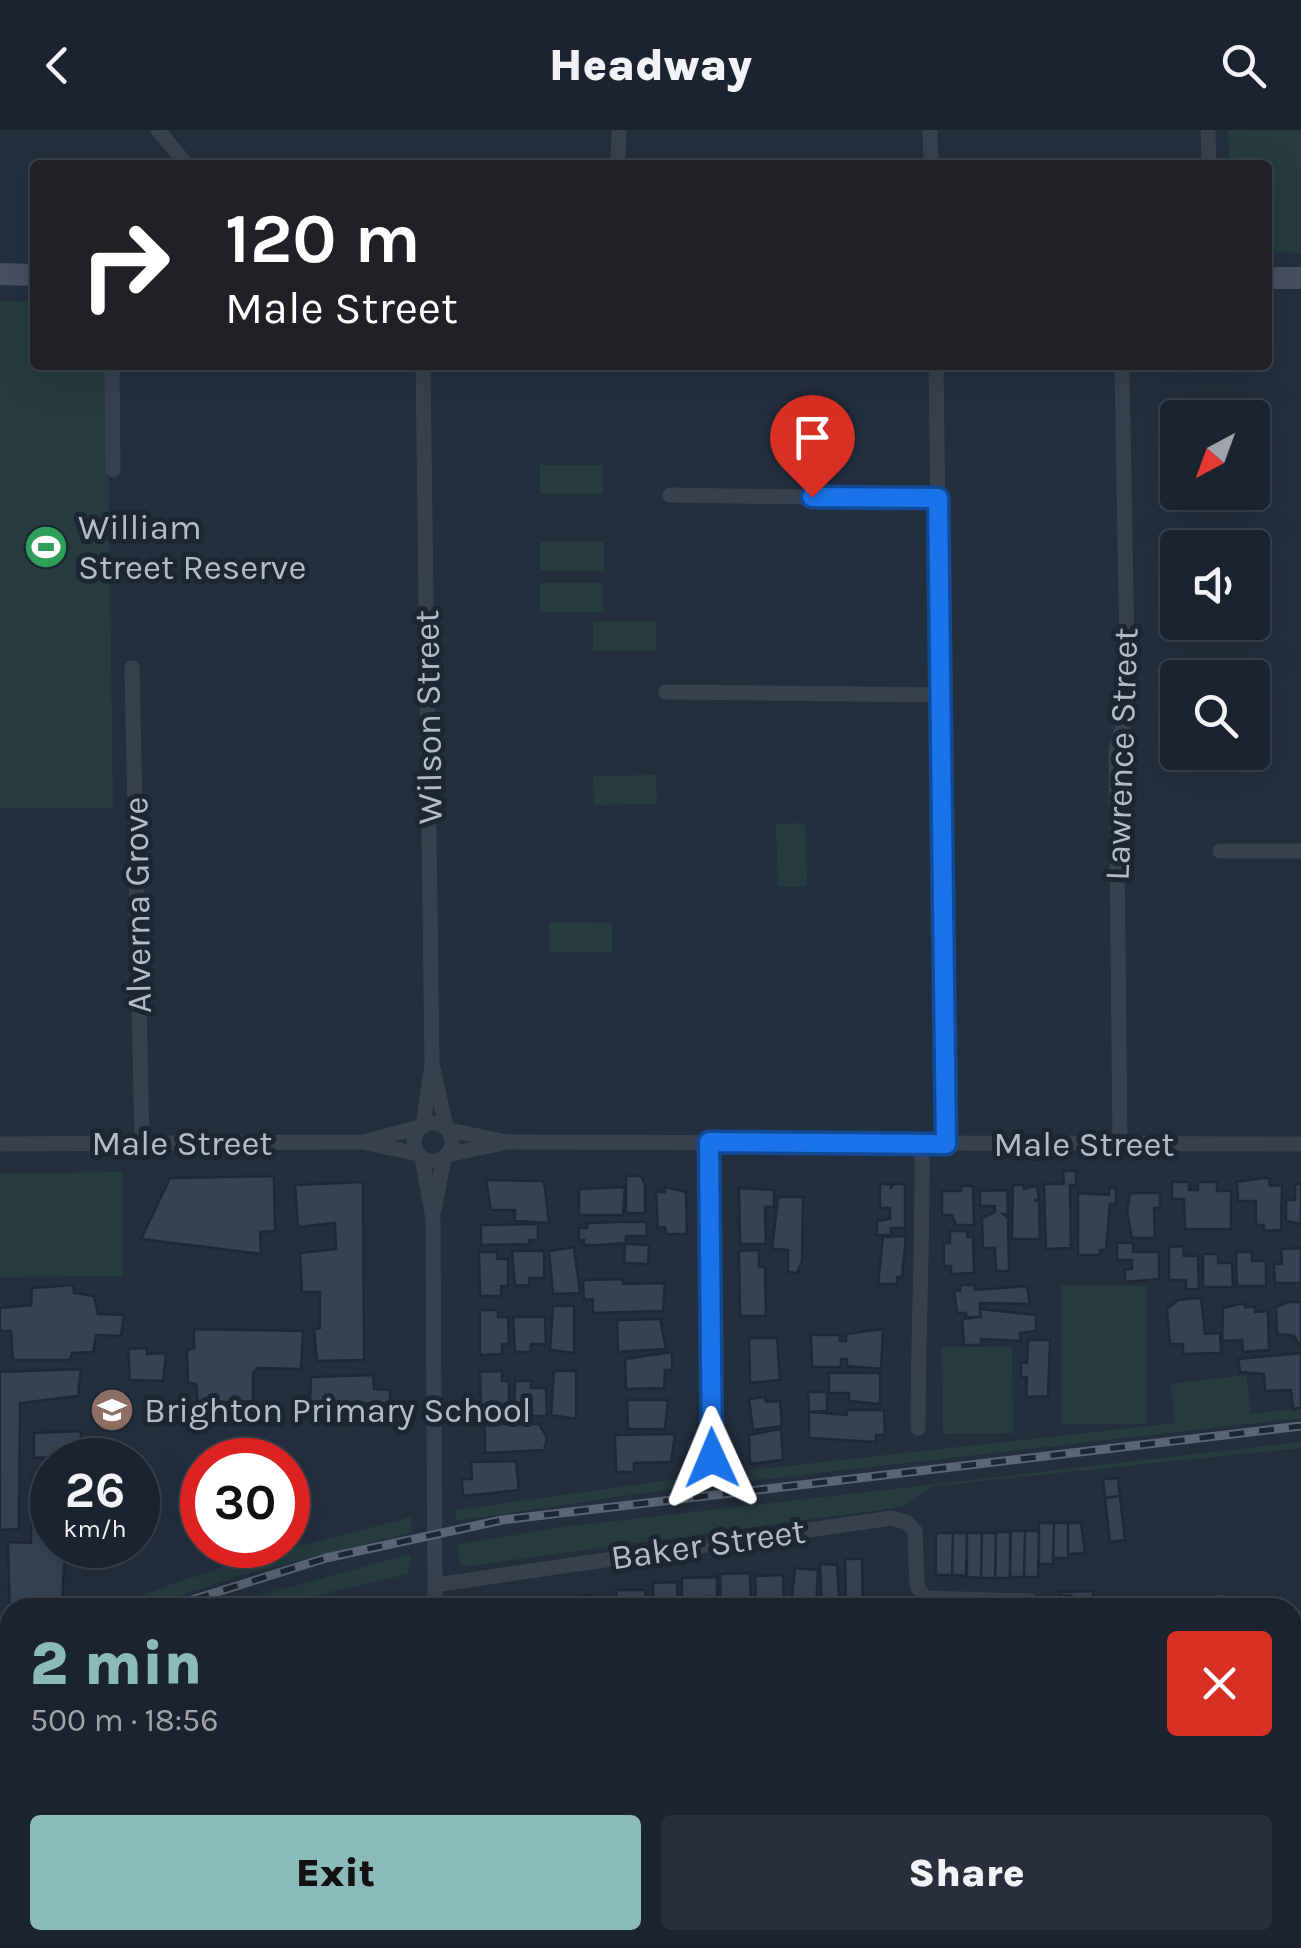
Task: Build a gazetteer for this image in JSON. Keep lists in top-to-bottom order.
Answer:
{
  "streets": {
    "street": [
      "Wilson Street",
      "Lawrence Street",
      "Alverna Grove",
      "Male Street",
      "Baker Street"
    ]
  },
  "crossings": [
    ["Wilson Street", "Male Street"],
    ["Lawrence Street", "Male Street"],
    ["Alverna Grove", "Male Street"]
  ],
  "places": {
    "sports": ["William Street Reserve"],
    "school or university": ["Brighton Primary School"]
  },
  "north": "bottom left",
  "page": {
    "header": "Headway",
    "turn": ["120 m", "Male Street"],
    "speed": "26 km/h",
    "limit": "30",
    "heading": ["2 min", "500 m · 18:56"],
    "buttons": ["Exit", "Share"]
  }
}
